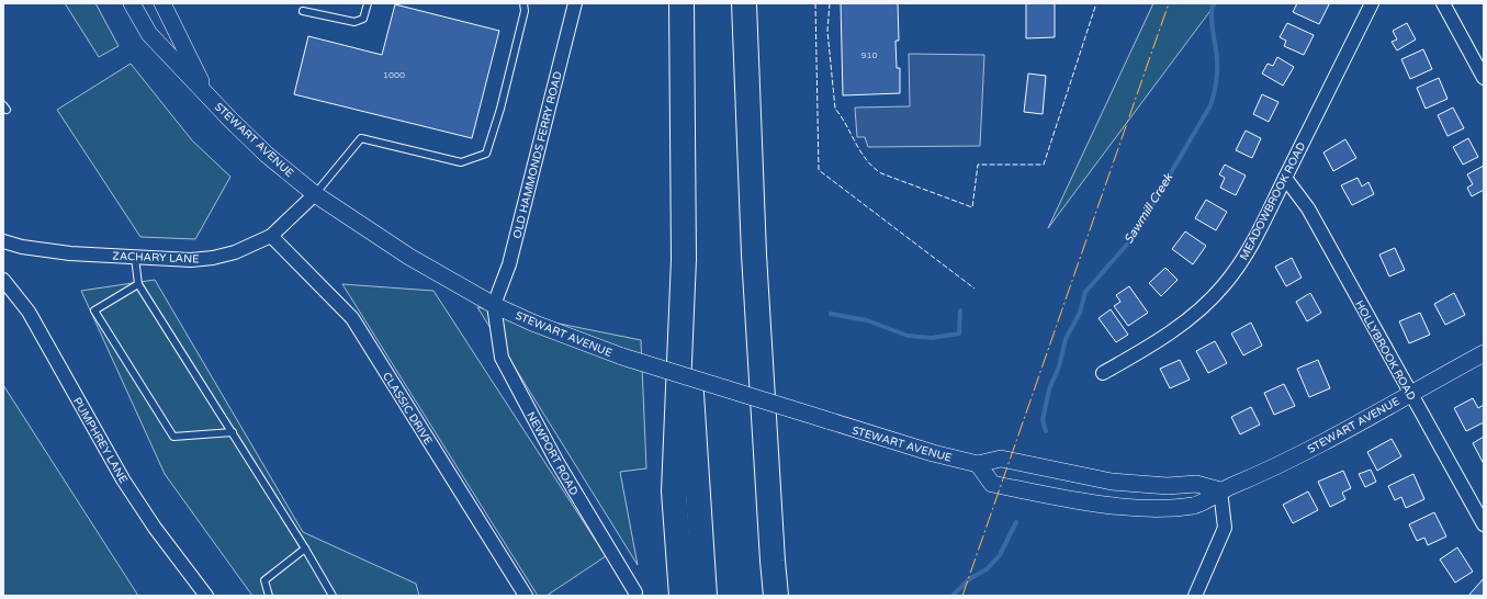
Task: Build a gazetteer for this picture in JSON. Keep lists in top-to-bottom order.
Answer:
{
  "streets": {
    "street": [
      "STEWART AVENUE",
      "OLD HAMMONDS FERRY ROAD",
      "MEADOWBROOK ROAD",
      "ZACHARY LANE",
      "HOLLYBROOK ROAD",
      "CLASSIC DRIVE",
      "PUMPHREY LANE",
      "NEWPORT ROAD"
    ]
  },
  "crossings": [
    ["STEWART AVENUE", "OLD HAMMONDS FERRY ROAD"],
    ["STEWART AVENUE", "ZACHARY LANE"],
    ["STEWART AVENUE", "HOLLYBROOK ROAD"],
    ["STEWART AVENUE", "NEWPORT ROAD"],
    ["OLD HAMMONDS FERRY ROAD", "NEWPORT ROAD"],
    ["MEADOWBROOK ROAD", "HOLLYBROOK ROAD"],
    ["ZACHARY LANE", "CLASSIC DRIVE"]
  ],
  "water": ["Sawmill Creek"],
  "house_numbers": ["910", "1000"]
}
